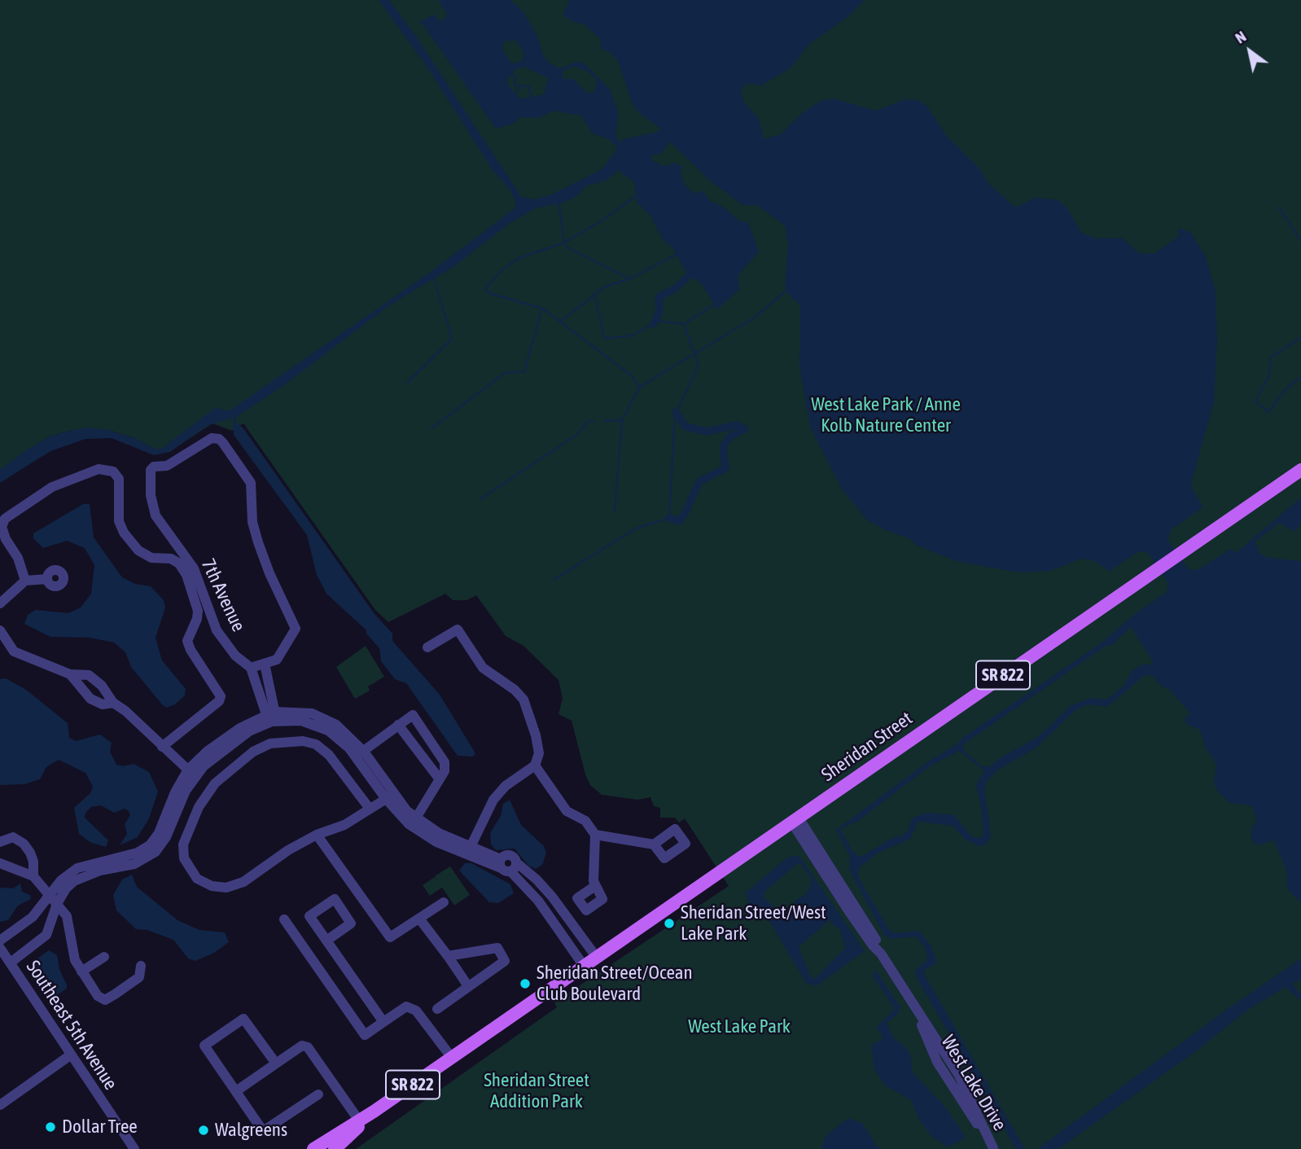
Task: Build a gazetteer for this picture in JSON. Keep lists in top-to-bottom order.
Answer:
{
  "streets": {
    "main road": ["SR 822", "Sheridan Street"],
    "street": ["7th Avenue", "Southeast 5th Avenue", "West Lake Drive"]
  },
  "crossings": [
    ["Sheridan Street", "West Lake Drive"]
  ],
  "parks": ["West Lake Park / Anne Kolb Nature Center", "West Lake Park", "Sheridan Street Addition Park"],
  "places": [
    "Sheridan Street/West Lake Park",
    "Sheridan Street/Ocean Club Boulevard",
    "Dollar Tree",
    "Walgreens"
  ],
  "north": "top left"
}
